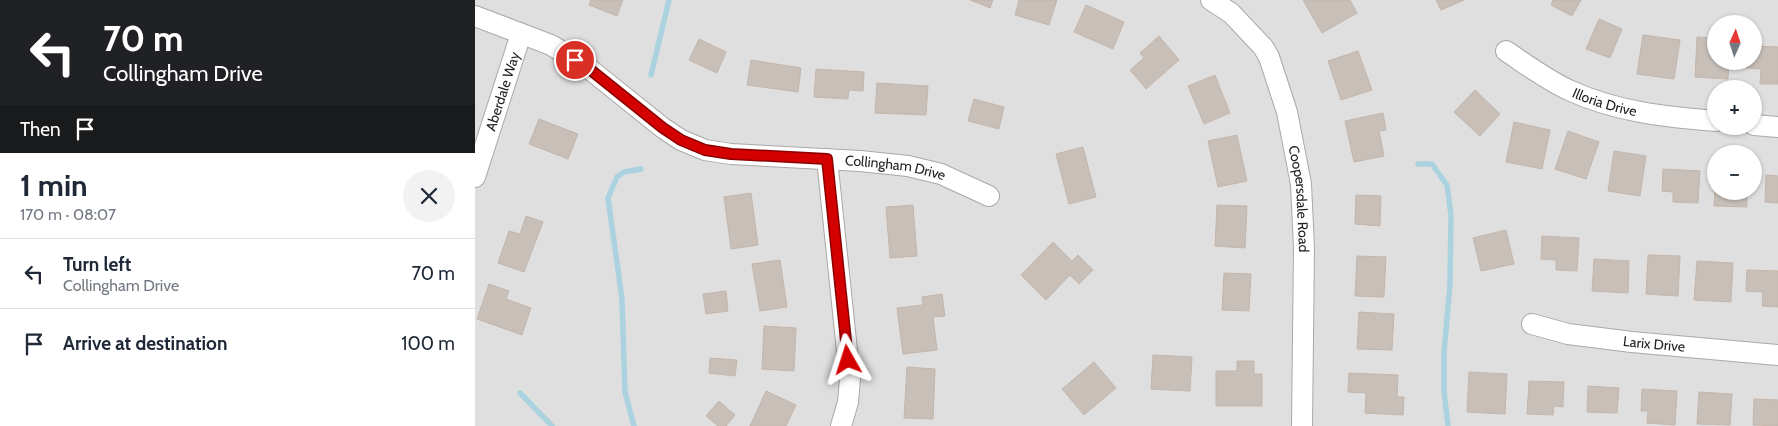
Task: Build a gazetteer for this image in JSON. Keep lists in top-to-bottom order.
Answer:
{
  "streets": {
    "street": [
      "Aberdale Way",
      "Illoria Drive",
      "Collingham Drive",
      "Coopersdale Road",
      "Larix Drive"
    ]
  },
  "crossings": [
    ["Aberdale Way", "Collingham Drive"]
  ],
  "north": "top",
  "page": {
    "turn": ["70 m", "Collingham Drive"],
    "map_buttons": ["+", "−"],
    "then": "Then",
    "heading": ["1 min", "170 m · 08:07"],
    "list": [
      {
        "name": "Turn left",
        "note": "Collingham Drive",
        "value": "70 m"
      },
      {
        "name": "Arrive at destination",
        "value": "100 m"
      }
    ]
  }
}
